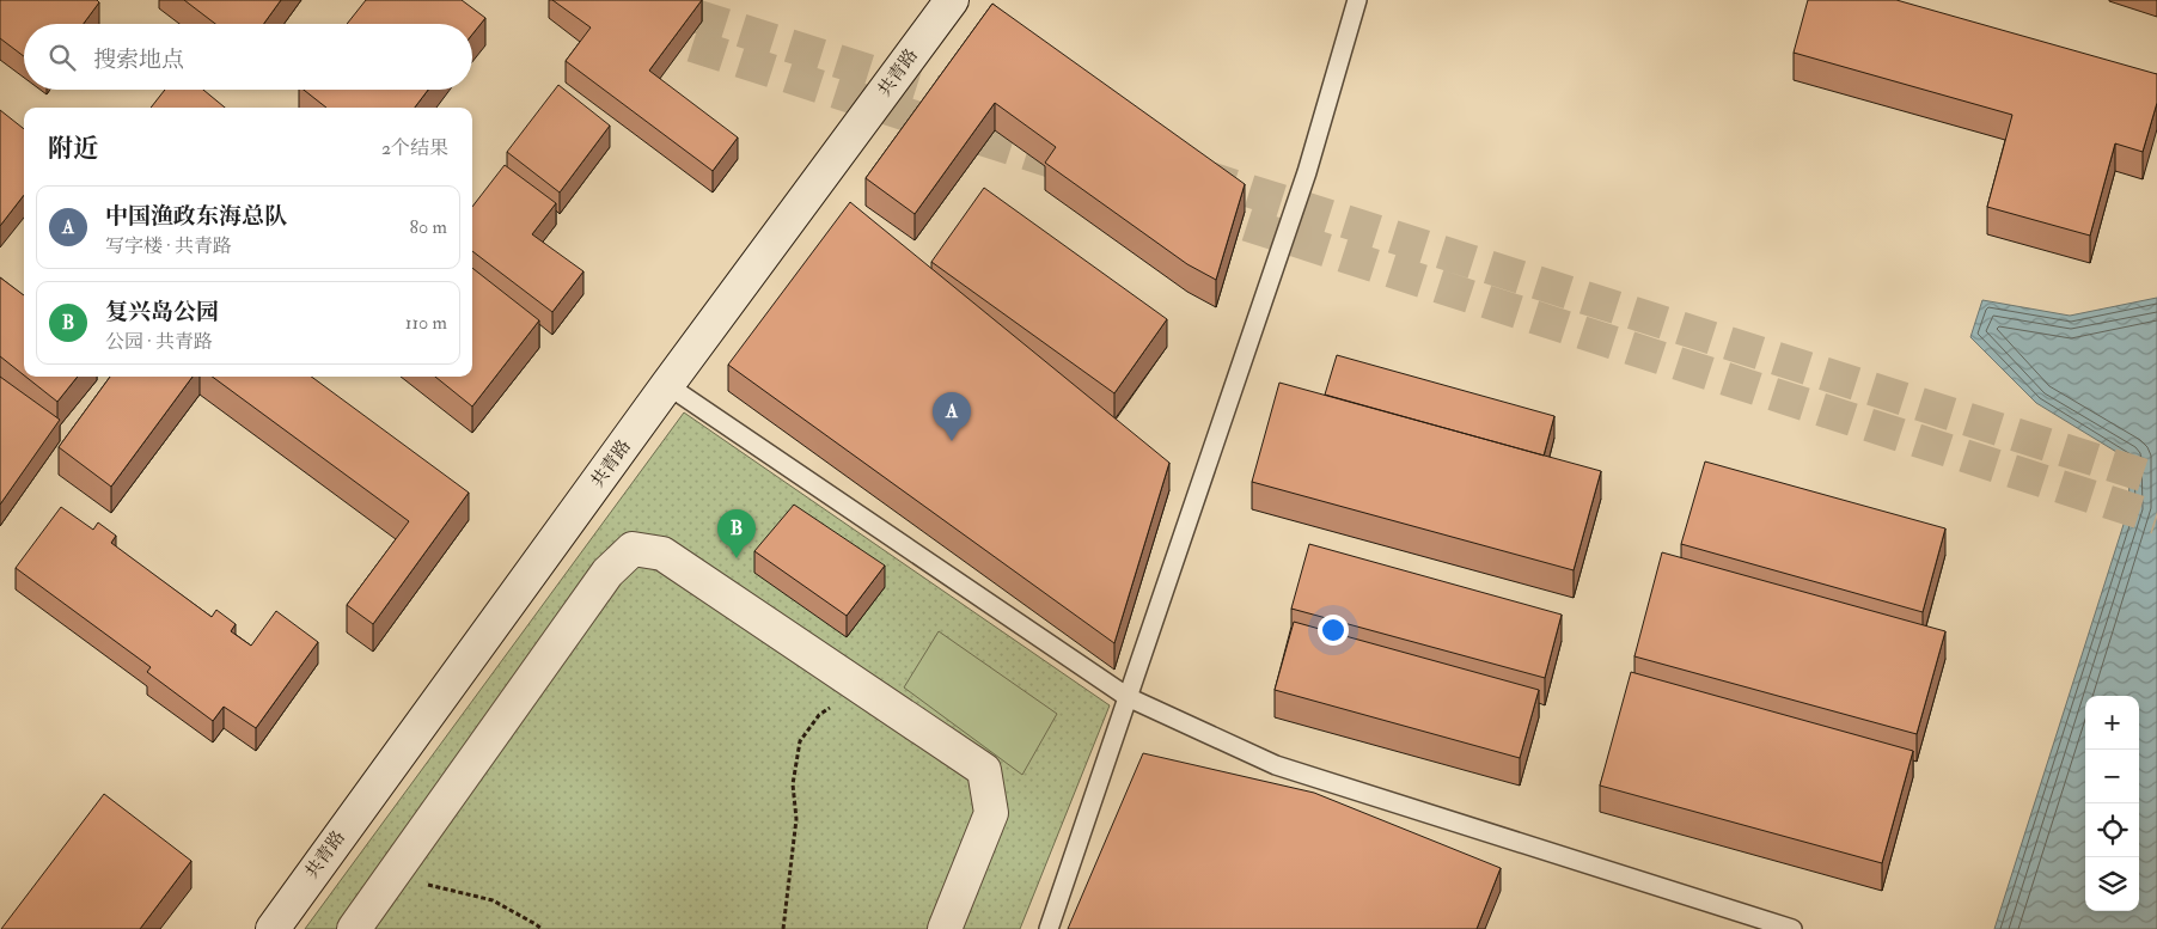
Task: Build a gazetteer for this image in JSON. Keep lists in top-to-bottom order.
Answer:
{
  "streets": {
    "street": ["共青路"]
  },
  "page": {
    "search": "搜索地点",
    "heading": ["附近", "2个结果"],
    "list": [
      {
        "mark": "A",
        "name": "中国渔政东海总队",
        "note": "写字楼 · 共青路",
        "value": "80 m"
      },
      {
        "mark": "B",
        "name": "复兴岛公园",
        "note": "公园 · 共青路",
        "value": "110 m"
      }
    ],
    "pins": ["A", "B"],
    "map_buttons": ["+", "−"]
  }
}
